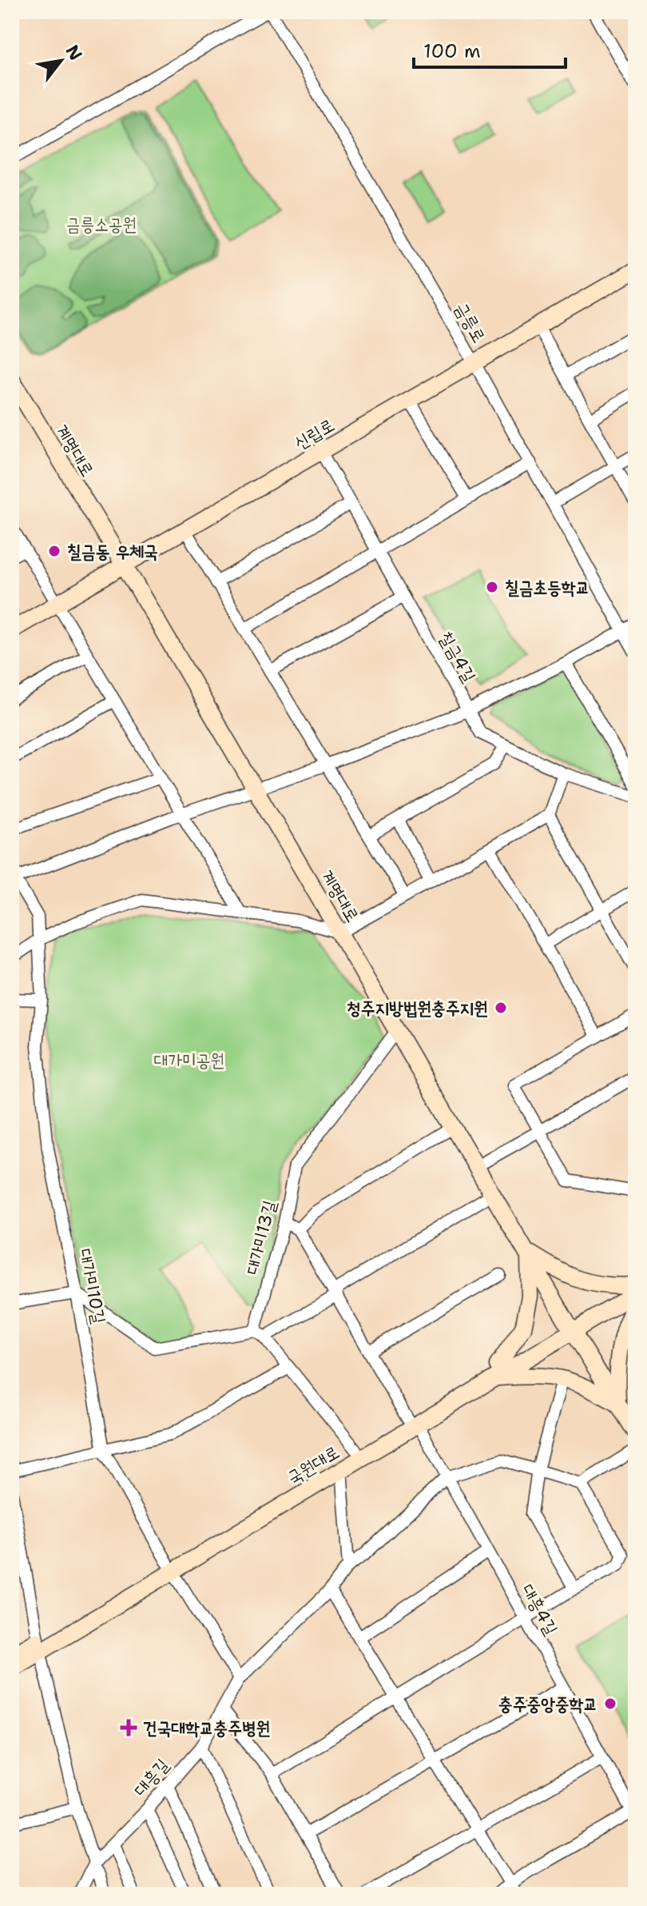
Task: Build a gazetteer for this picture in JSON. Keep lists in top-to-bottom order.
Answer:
{
  "streets": {
    "street": [
      "금릉로",
      "신립로",
      "계명대로",
      "칠금4길",
      "대가미13길",
      "대가미10길",
      "국원대로",
      "대흥4길",
      "대흥길"
    ]
  },
  "crossings": [
    ["금릉로", "신립로"],
    ["신립로", "계명대로"],
    ["신립로", "칠금4길"],
    ["계명대로", "대가미13길"],
    ["계명대로", "국원대로"],
    ["대가미10길", "국원대로"],
    ["대가미10길", "대흥길"],
    ["국원대로", "대흥4길"],
    ["대흥4길", "대흥길"]
  ],
  "parks": ["금릉소공원", "대가미공원"],
  "places": {
    "other": [
      "칠금동 우체국",
      "칠금초등학교",
      "청주지방법원충주지원",
      "충주중앙중학교"
    ],
    "health": ["건국대학교충주병원"]
  },
  "scale_bar": "100 m",
  "north": "top right"
}
